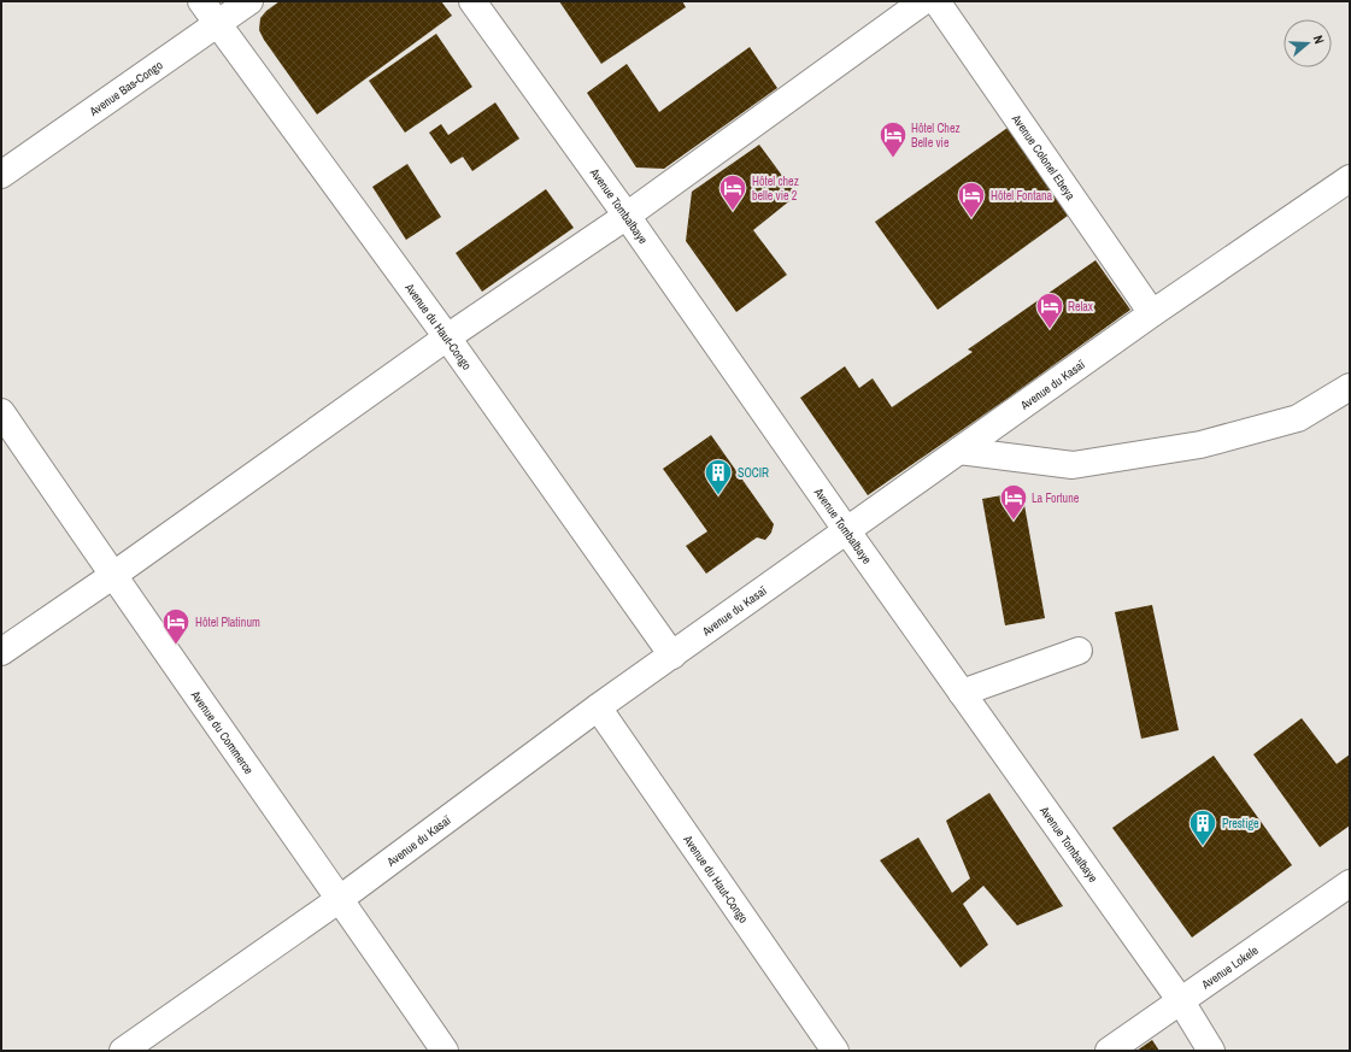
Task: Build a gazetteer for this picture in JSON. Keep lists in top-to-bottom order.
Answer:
{
  "streets": {
    "street": [
      "Avenue Bas-Congo",
      "Avenue Colonel Ebeya",
      "Avenue Tombalbaye",
      "Avenue du Haut-Congo",
      "Avenue du Kasaï",
      "Avenue du Commerce",
      "Avenue Lokele"
    ]
  },
  "crossings": [
    ["Avenue Bas-Congo", "Avenue du Haut-Congo"],
    ["Avenue Colonel Ebeya", "Avenue du Kasaï"],
    ["Avenue Tombalbaye", "Avenue du Kasaï"],
    ["Avenue Tombalbaye", "Avenue Lokele"],
    ["Avenue du Haut-Congo", "Avenue du Kasaï"],
    ["Avenue du Kasaï", "Avenue du Commerce"]
  ],
  "places": {
    "hotel": [
      "Hôtel Chez Belle vie",
      "Hôtel chez belle vie 2",
      "Hôtel Fontana",
      "Relax",
      "La Fortune",
      "Hôtel Platinum"
    ],
    "building": ["SOCIR", "Prestige"]
  },
  "north": "right"
}
